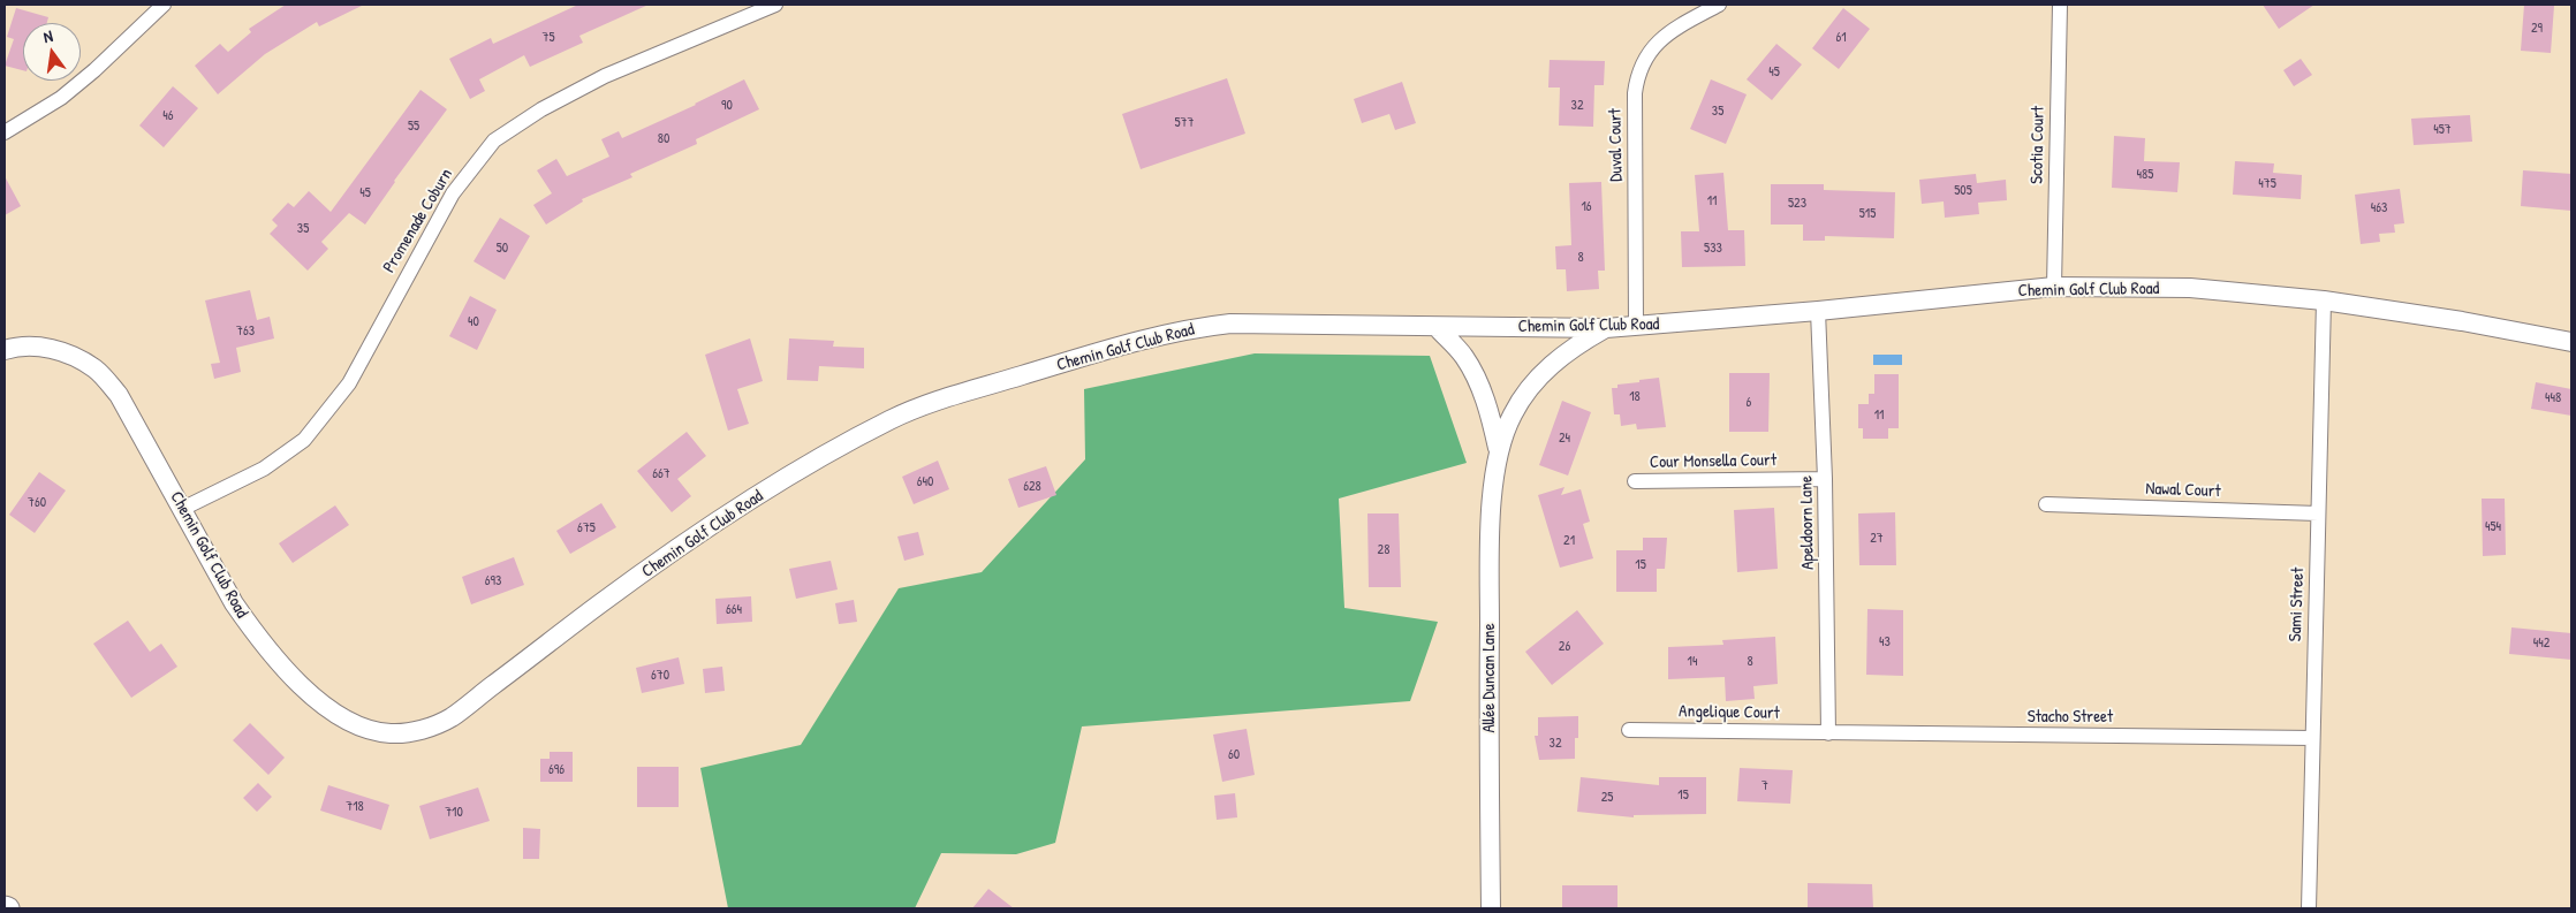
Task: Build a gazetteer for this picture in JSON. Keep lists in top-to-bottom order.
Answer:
{
  "streets": {
    "street": [
      "Duval Court",
      "Scotia Court",
      "Promenade Coburn",
      "Chemin Golf Club Road",
      "Cour Monsella Court",
      "Nawal Court",
      "Apeldoorn Lane",
      "Sami Street",
      "Allée Duncan Lane",
      "Angelique Court",
      "Stacho Street"
    ]
  },
  "crossings": [
    ["Duval Court", "Chemin Golf Club Road"],
    ["Scotia Court", "Chemin Golf Club Road"],
    ["Promenade Coburn", "Chemin Golf Club Road"],
    ["Chemin Golf Club Road", "Apeldoorn Lane"],
    ["Chemin Golf Club Road", "Sami Street"],
    ["Cour Monsella Court", "Apeldoorn Lane"],
    ["Nawal Court", "Sami Street"],
    ["Apeldoorn Lane", "Angelique Court"],
    ["Apeldoorn Lane", "Stacho Street"],
    ["Sami Street", "Stacho Street"],
    ["Angelique Court", "Stacho Street"]
  ],
  "house_numbers": [
    "29",
    "75",
    "61",
    "45",
    "90",
    "32",
    "35",
    "46",
    "577",
    "55",
    "457",
    "80",
    "485",
    "475",
    "505",
    "45",
    "11",
    "523",
    "16",
    "463",
    "515",
    "35",
    "50",
    "533",
    "8",
    "40",
    "763",
    "18",
    "448",
    "6",
    "11",
    "24",
    "667",
    "640",
    "628",
    "760",
    "454",
    "675",
    "27",
    "21",
    "28",
    "15",
    "693",
    "664",
    "43",
    "442",
    "26",
    "14",
    "8",
    "670",
    "32",
    "60",
    "696",
    "7",
    "15",
    "25",
    "718",
    "710"
  ],
  "north": "top"
}
